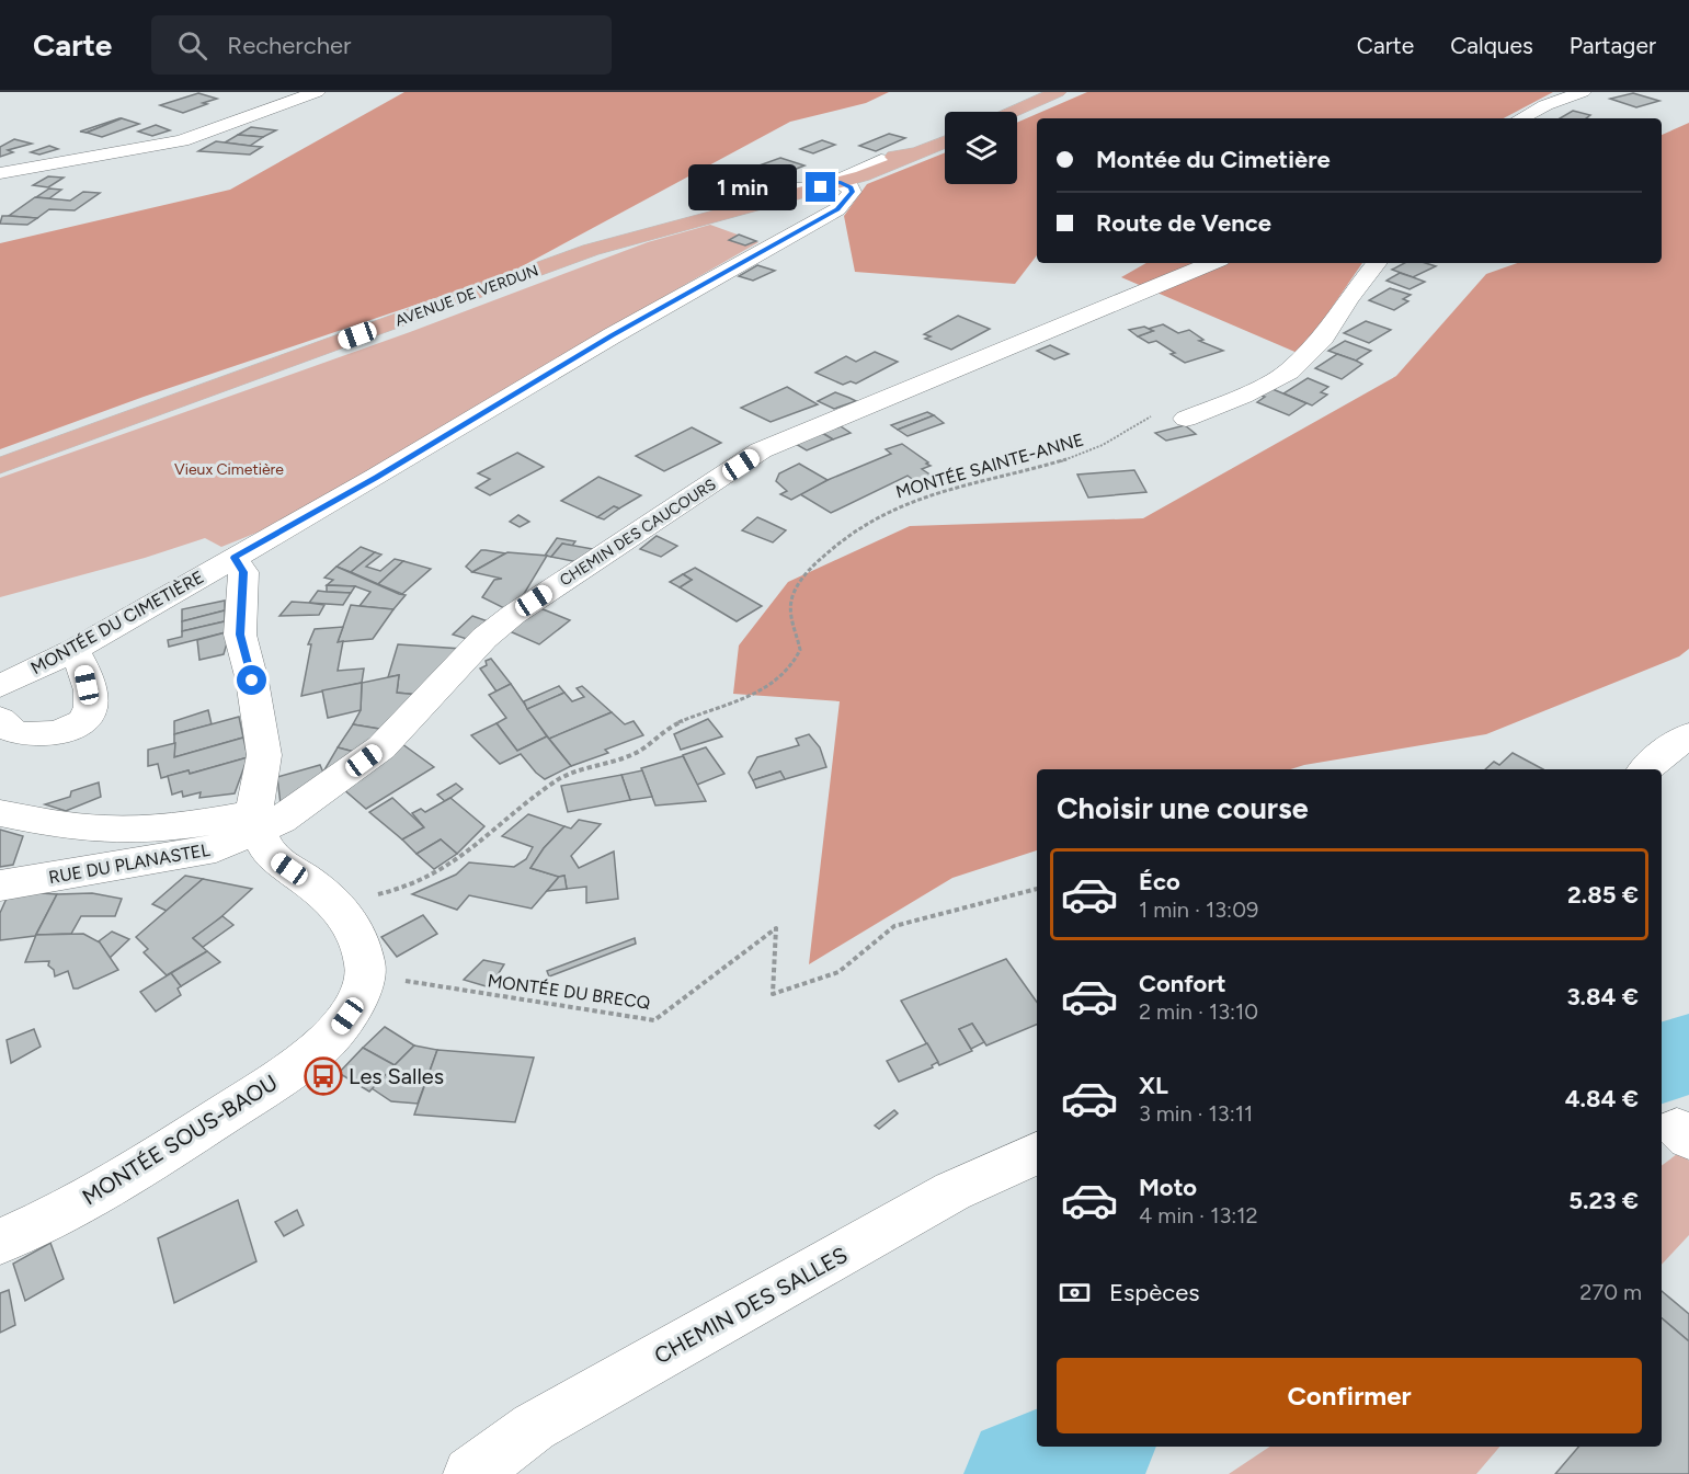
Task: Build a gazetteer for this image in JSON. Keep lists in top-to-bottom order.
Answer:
{
  "streets": {
    "main road": ["AVENUE DE VERDUN"],
    "street": [
      "CHEMIN DES CAUCOURS",
      "MONTÉE DU CIMETIÈRE",
      "RUE DU PLANASTEL",
      "MONTÉE SOUS-BAOU",
      "CHEMIN DES SALLES"
    ],
    "path": ["MONTÉE SAINTE-ANNE", "MONTÉE DU BRECQ"]
  },
  "crossings": [
    ["AVENUE DE VERDUN", "MONTÉE DU CIMETIÈRE"],
    ["CHEMIN DES CAUCOURS", "RUE DU PLANASTEL"],
    ["MONTÉE DU BRECQ", "MONTÉE SOUS-BAOU"]
  ],
  "parks": ["Vieux Cimetière"],
  "places": {
    "bus stop": ["Les Salles"]
  },
  "page": {
    "header": "Carte",
    "search": "Rechercher",
    "nav": ["Carte", "Calques", "Partager"],
    "banner": ["Montée du Cimetière", "Route de Vence"],
    "bubble": "1 min",
    "heading": "Choisir une course",
    "list": [
      {
        "name": "Éco",
        "note": "1 min · 13:09",
        "value": "2.85 €"
      },
      {
        "name": "Confort",
        "note": "2 min · 13:10",
        "value": "3.84 €"
      },
      {
        "name": "XL",
        "note": "3 min · 13:11",
        "value": "4.84 €"
      },
      {
        "name": "Moto",
        "note": "4 min · 13:12",
        "value": "5.23 €"
      }
    ],
    "pay": ["Espèces", "270 m"],
    "buttons": "Confirmer"
  }
}
